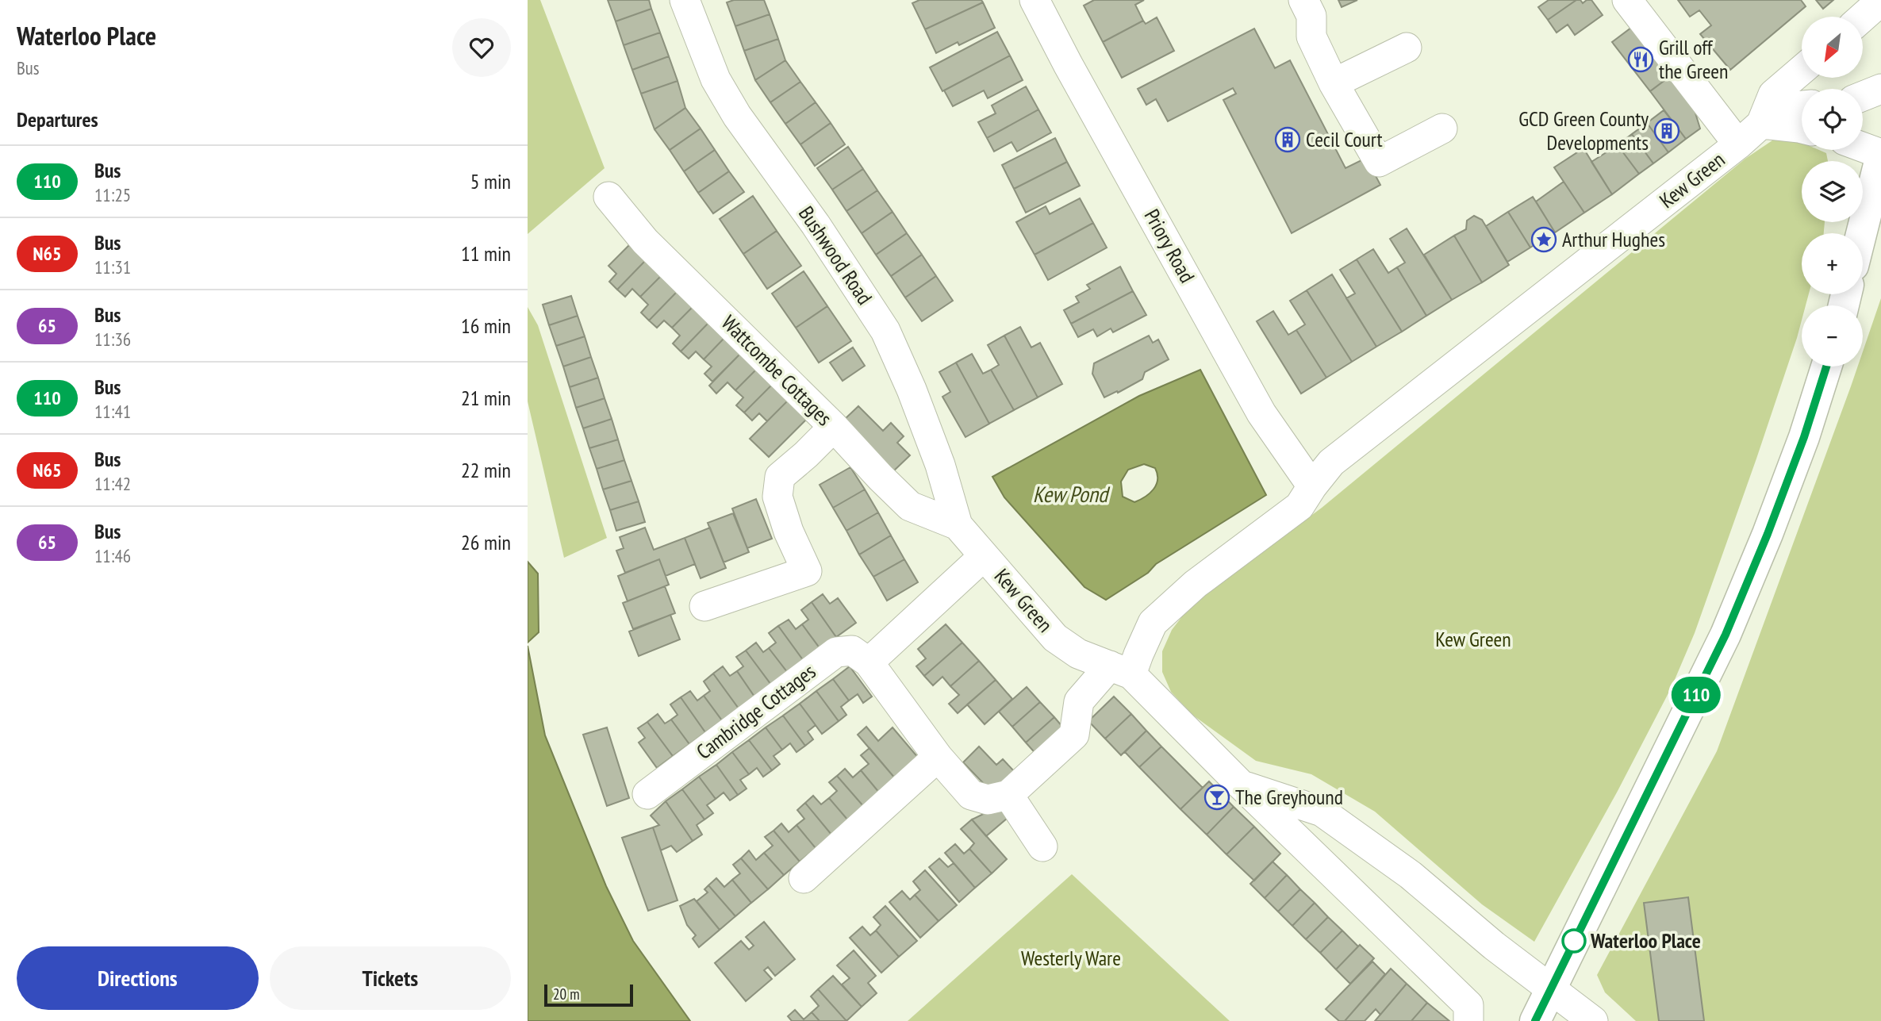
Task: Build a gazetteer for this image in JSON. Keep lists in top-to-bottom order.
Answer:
{
  "streets": {
    "street": [
      "Kew Green",
      "Priory Road",
      "Bushwood Road",
      "Wattcombe Cottages",
      "Cambridge Cottages"
    ]
  },
  "crossings": [
    ["Kew Green", "Priory Road"],
    ["Kew Green", "Bushwood Road"],
    ["Kew Green", "Wattcombe Cottages"],
    ["Bushwood Road", "Wattcombe Cottages"]
  ],
  "water": ["Kew Pond"],
  "parks": ["Kew Green", "Westerly Ware"],
  "places": {
    "restaurant": ["Grill off the Green"],
    "building": ["GCD Green County Developments", "Cecil Court"],
    "place": ["Arthur Hughes"],
    "bar": ["The Greyhound"],
    "other": ["Waterloo Place"]
  },
  "lines": ["bus line 110"],
  "scale_bar": "20 m",
  "north": "bottom left",
  "page": {
    "heading": [
      ["Waterloo Place", "Bus"],
      "Departures"
    ],
    "on_map": "110",
    "map_buttons": ["+", "−"],
    "list": [
      {
        "mark": "110",
        "name": "Bus",
        "note": "11:25",
        "value": "5 min"
      },
      {
        "mark": "N65",
        "name": "Bus",
        "note": "11:31",
        "value": "11 min"
      },
      {
        "mark": "65",
        "name": "Bus",
        "note": "11:36",
        "value": "16 min"
      },
      {
        "mark": "110",
        "name": "Bus",
        "note": "11:41",
        "value": "21 min"
      },
      {
        "mark": "N65",
        "name": "Bus",
        "note": "11:42",
        "value": "22 min"
      },
      {
        "mark": "65",
        "name": "Bus",
        "note": "11:46",
        "value": "26 min"
      }
    ],
    "buttons": ["Directions", "Tickets"],
    "scale": "20 m"
  }
}
